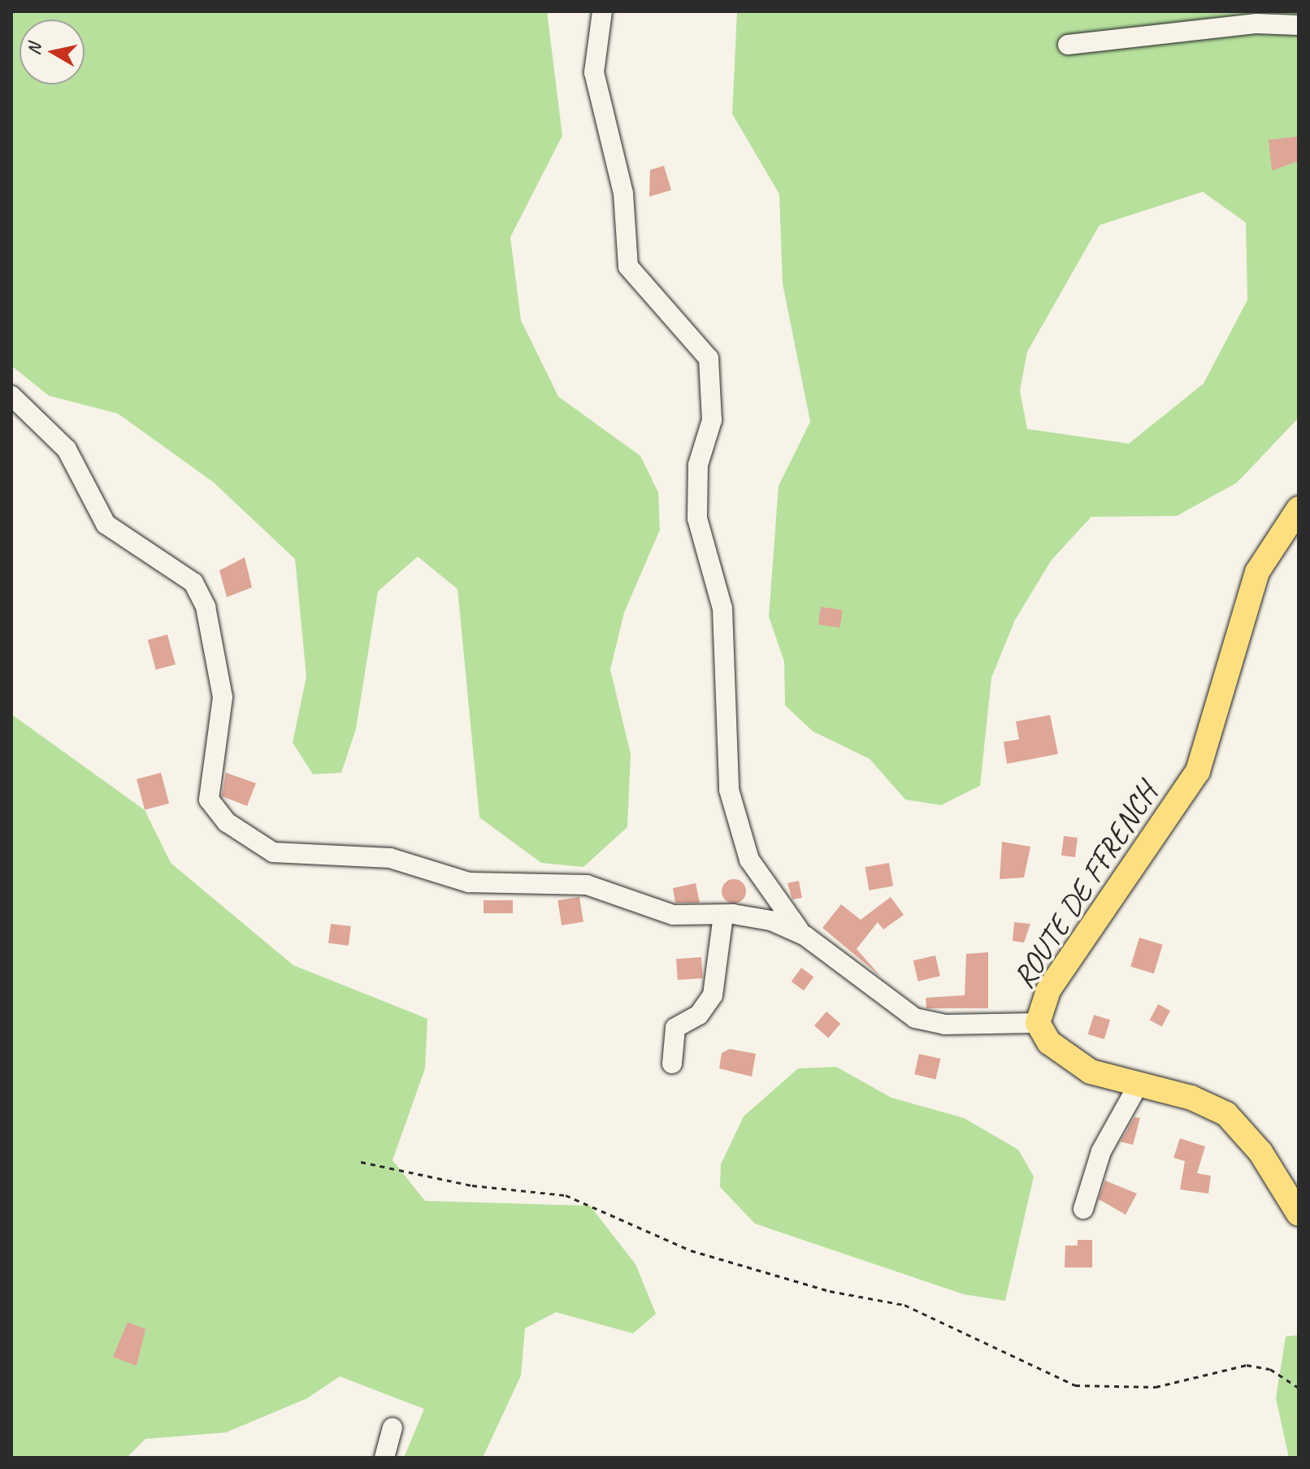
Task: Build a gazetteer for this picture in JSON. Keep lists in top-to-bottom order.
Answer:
{
  "streets": {
    "main road": ["ROUTE DE FFRENCH"]
  },
  "north": "left"
}
